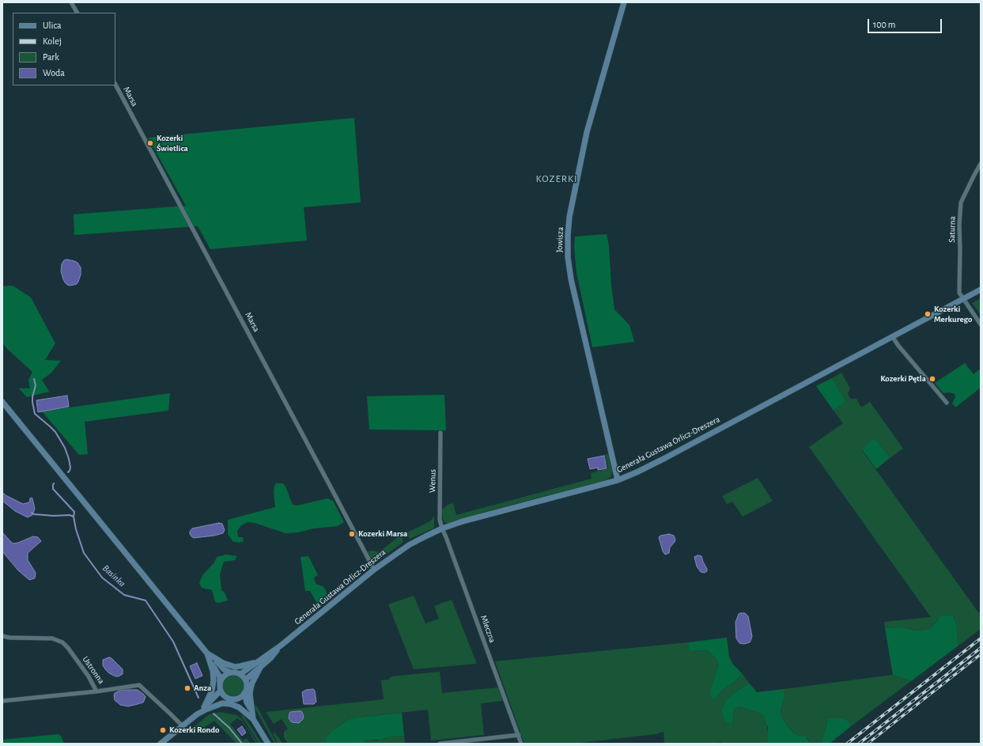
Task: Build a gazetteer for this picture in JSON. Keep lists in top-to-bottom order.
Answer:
{
  "streets": {
    "main road": ["Jowisza", "Generała Gustawa Orlicz-Dreszera"],
    "street": [
      "Marsa",
      "Saturna",
      "Wenus",
      "Mleczna",
      "Ustronna"
    ]
  },
  "crossings": [
    ["Marsa", "Generała Gustawa Orlicz-Dreszera"],
    ["Saturna", "Generała Gustawa Orlicz-Dreszera"],
    ["Jowisza", "Generała Gustawa Orlicz-Dreszera"],
    ["Generała Gustawa Orlicz-Dreszera", "Wenus"],
    ["Generała Gustawa Orlicz-Dreszera", "Mleczna"],
    ["Wenus", "Mleczna"]
  ],
  "districts": ["KOZERKI"],
  "water": ["Basinka"],
  "places": [
    "Kozerki Świetlica",
    "Kozerki Merkurego",
    "Kozerki Pętla",
    "Kozerki Marsa",
    "Anza",
    "Kozerki Rondo"
  ],
  "legend": [
    "Ulica",
    "Kolej",
    "Park",
    "Woda"
  ],
  "scale_bar": "100 m"
}
